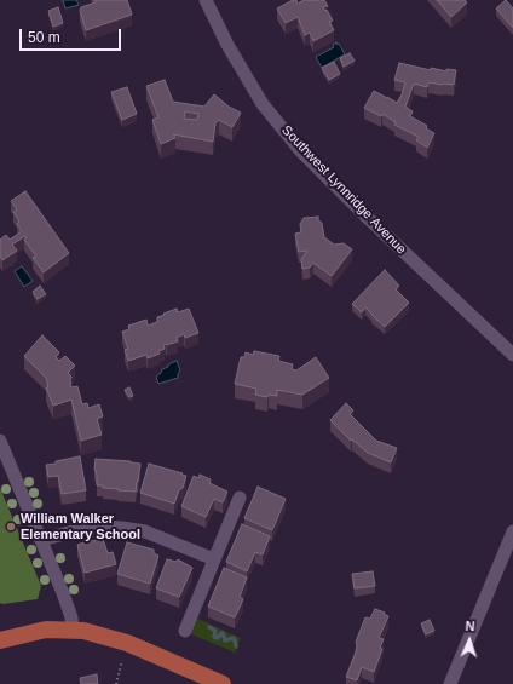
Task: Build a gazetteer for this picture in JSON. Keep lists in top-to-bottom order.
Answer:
{
  "streets": {
    "street": ["Southwest Lynnridge Avenue"]
  },
  "places": ["William Walker Elementary School"],
  "scale_bar": "50 m",
  "north": "top"
}
